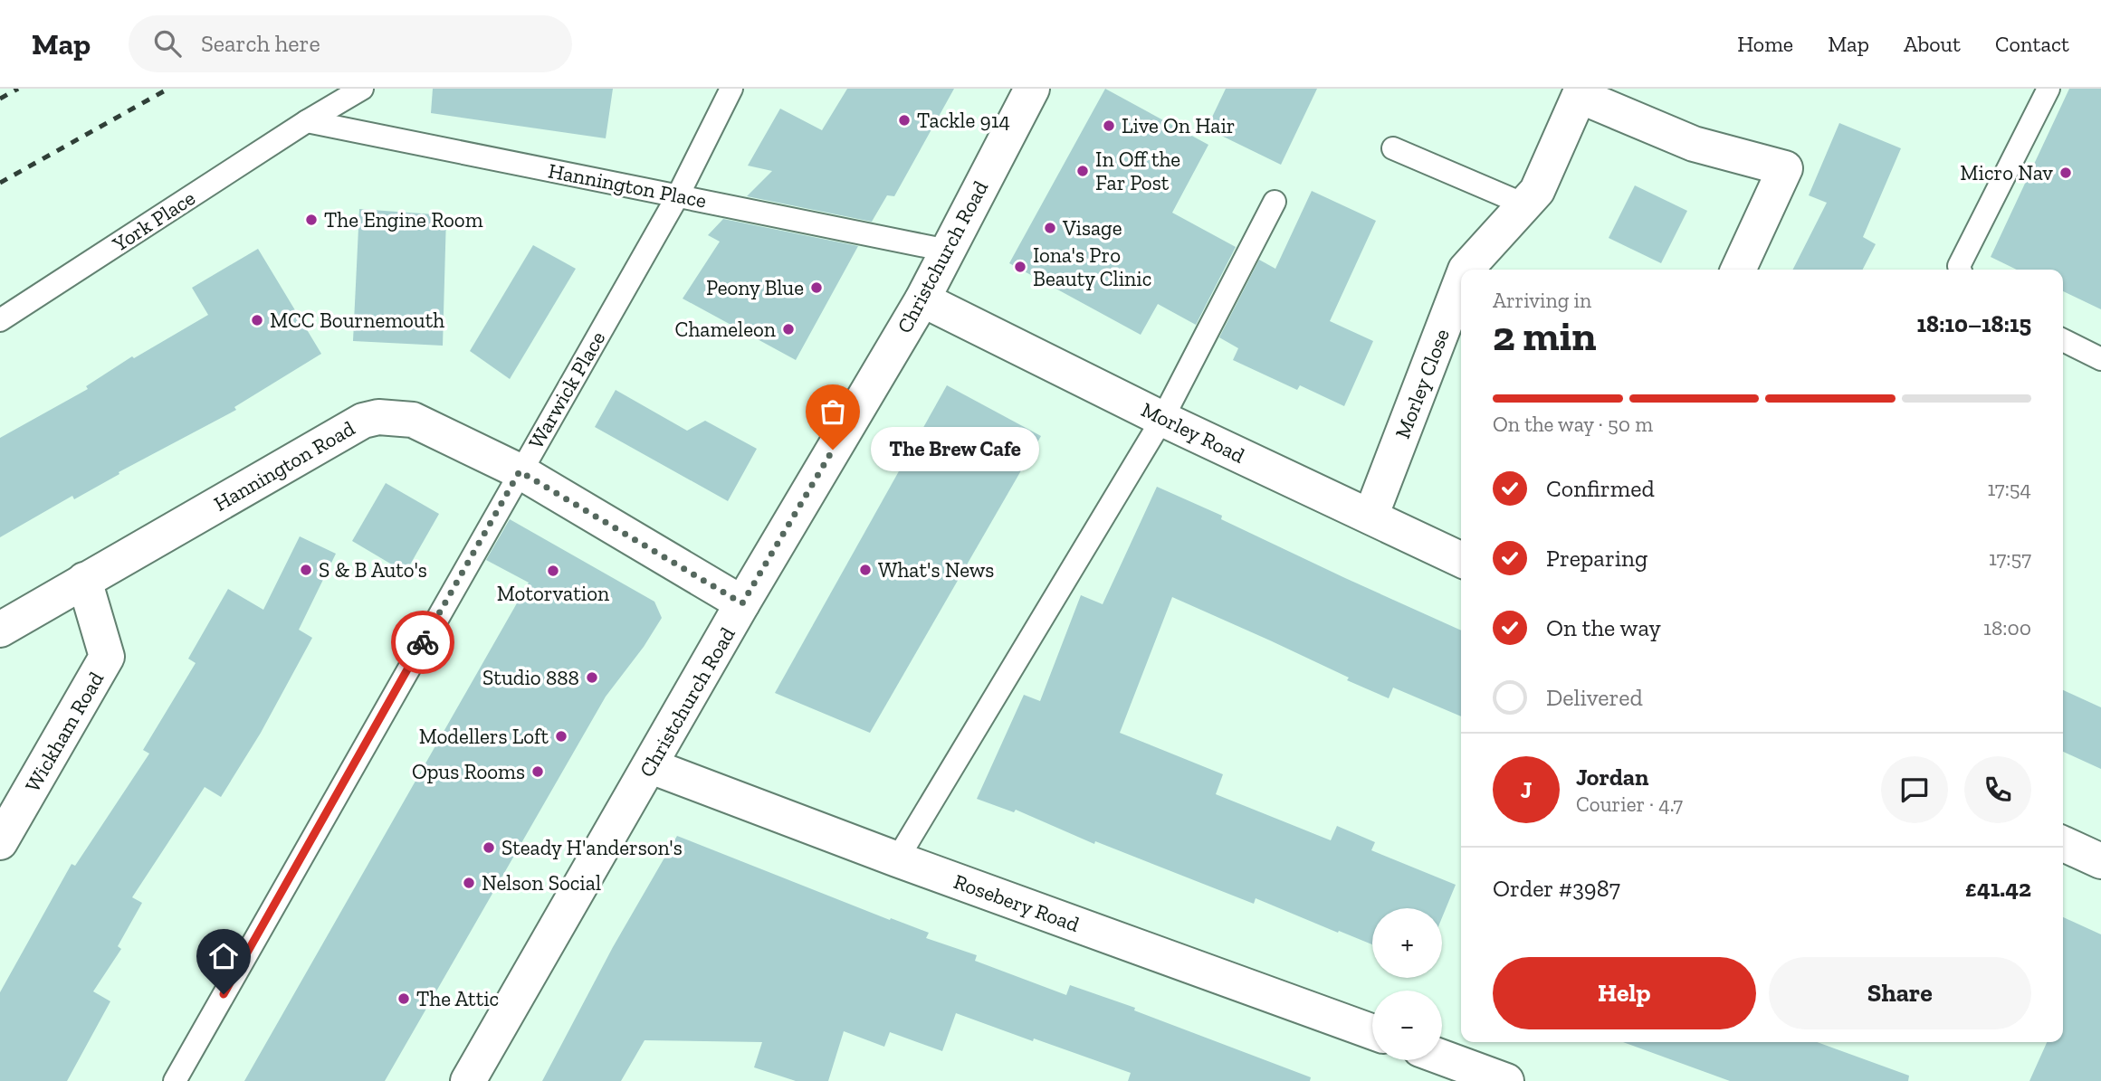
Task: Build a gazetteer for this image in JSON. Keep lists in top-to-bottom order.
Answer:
{
  "streets": {
    "street": [
      "Christchurch Road",
      "Morley Close",
      "Morley Road",
      "Hannington Road",
      "Wickham Road",
      "Rosebery Road"
    ],
    "lane": ["Hannington Place", "York Place", "Warwick Place"]
  },
  "crossings": [
    ["Hannington Place", "York Place"],
    ["Hannington Place", "Christchurch Road"],
    ["Hannington Place", "Warwick Place"],
    ["Christchurch Road", "Morley Road"],
    ["Christchurch Road", "Hannington Road"],
    ["Christchurch Road", "Rosebery Road"],
    ["Morley Close", "Morley Road"],
    ["Warwick Place", "Hannington Road"],
    ["Hannington Road", "Wickham Road"]
  ],
  "places": [
    "Tackle 914",
    "Live On Hair",
    "In Off the Far Post",
    "Micro Nav",
    "The Engine Room",
    "Visage",
    "Iona's Pro Beauty Clinic",
    "Peony Blue",
    "MCC Bournemouth",
    "Chameleon",
    "The Brew Cafe",
    "S & B Auto's",
    "What's News",
    "Motorvation",
    "Studio 888",
    "Modellers Loft",
    "Opus Rooms",
    "Steady H'anderson's",
    "Nelson Social",
    "The Attic"
  ],
  "page": {
    "header": "Map",
    "search": "Search here",
    "nav": [
      "Home",
      "Map",
      "About",
      "Contact"
    ],
    "heading": ["2 min", "Arriving in", "18:10–18:15"],
    "panel": [
      "Jordan",
      "Courier · 4.7",
      "Order #3987",
      "£41.42"
    ],
    "bar": "On the way · 50 m",
    "bubble": "The Brew Cafe",
    "list": [
      ["Confirmed", "17:54"],
      ["Preparing", "17:57"],
      ["On the way", "18:00"],
      "Delivered"
    ],
    "round": "J",
    "map_buttons": ["+", "−"],
    "buttons": ["Help", "Share"]
  }
}
